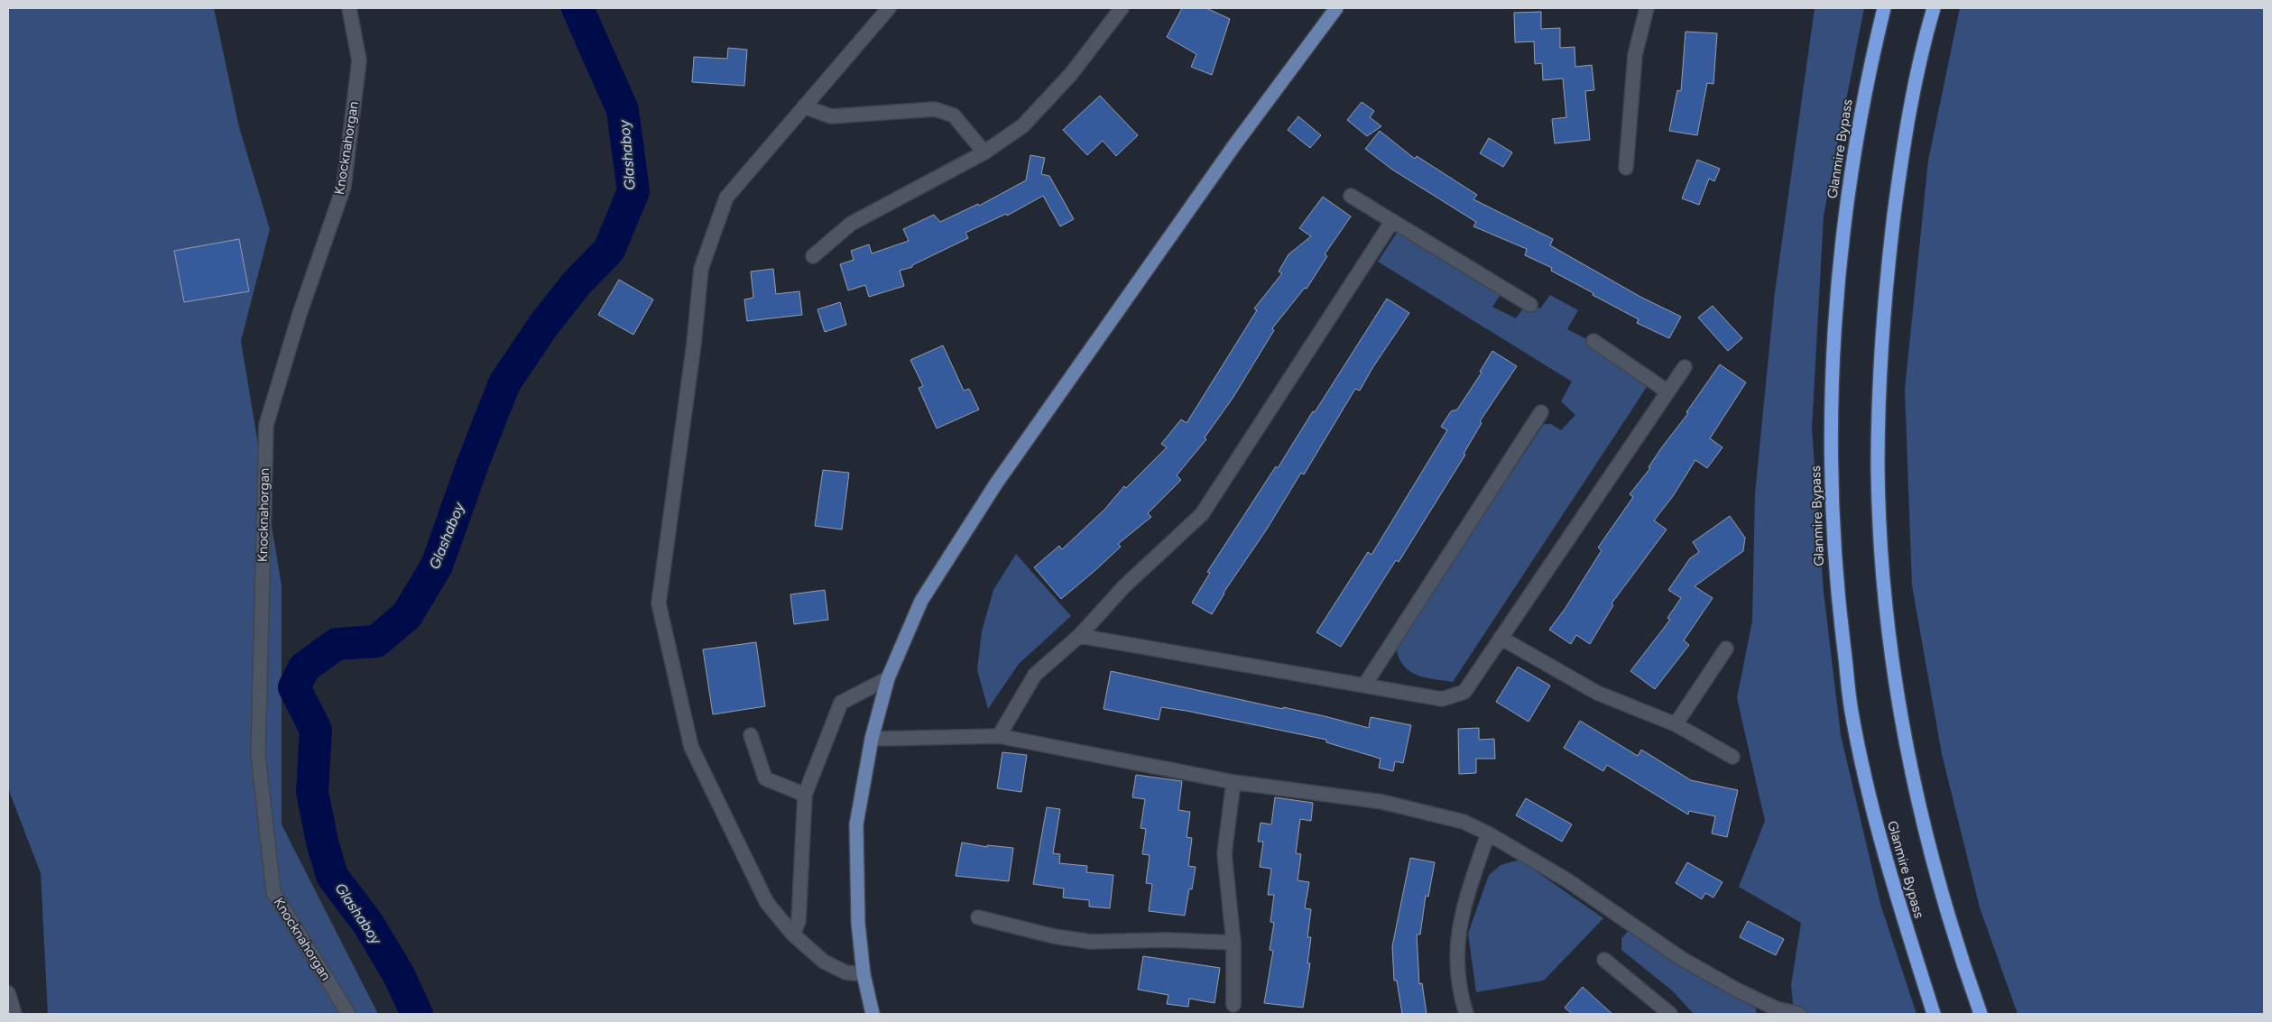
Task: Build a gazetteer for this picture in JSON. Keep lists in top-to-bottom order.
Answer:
{
  "streets": {
    "highway": ["Glanmire Bypass"],
    "street": ["Knocknahorgan"]
  },
  "water": ["Glashaboy"]
}
